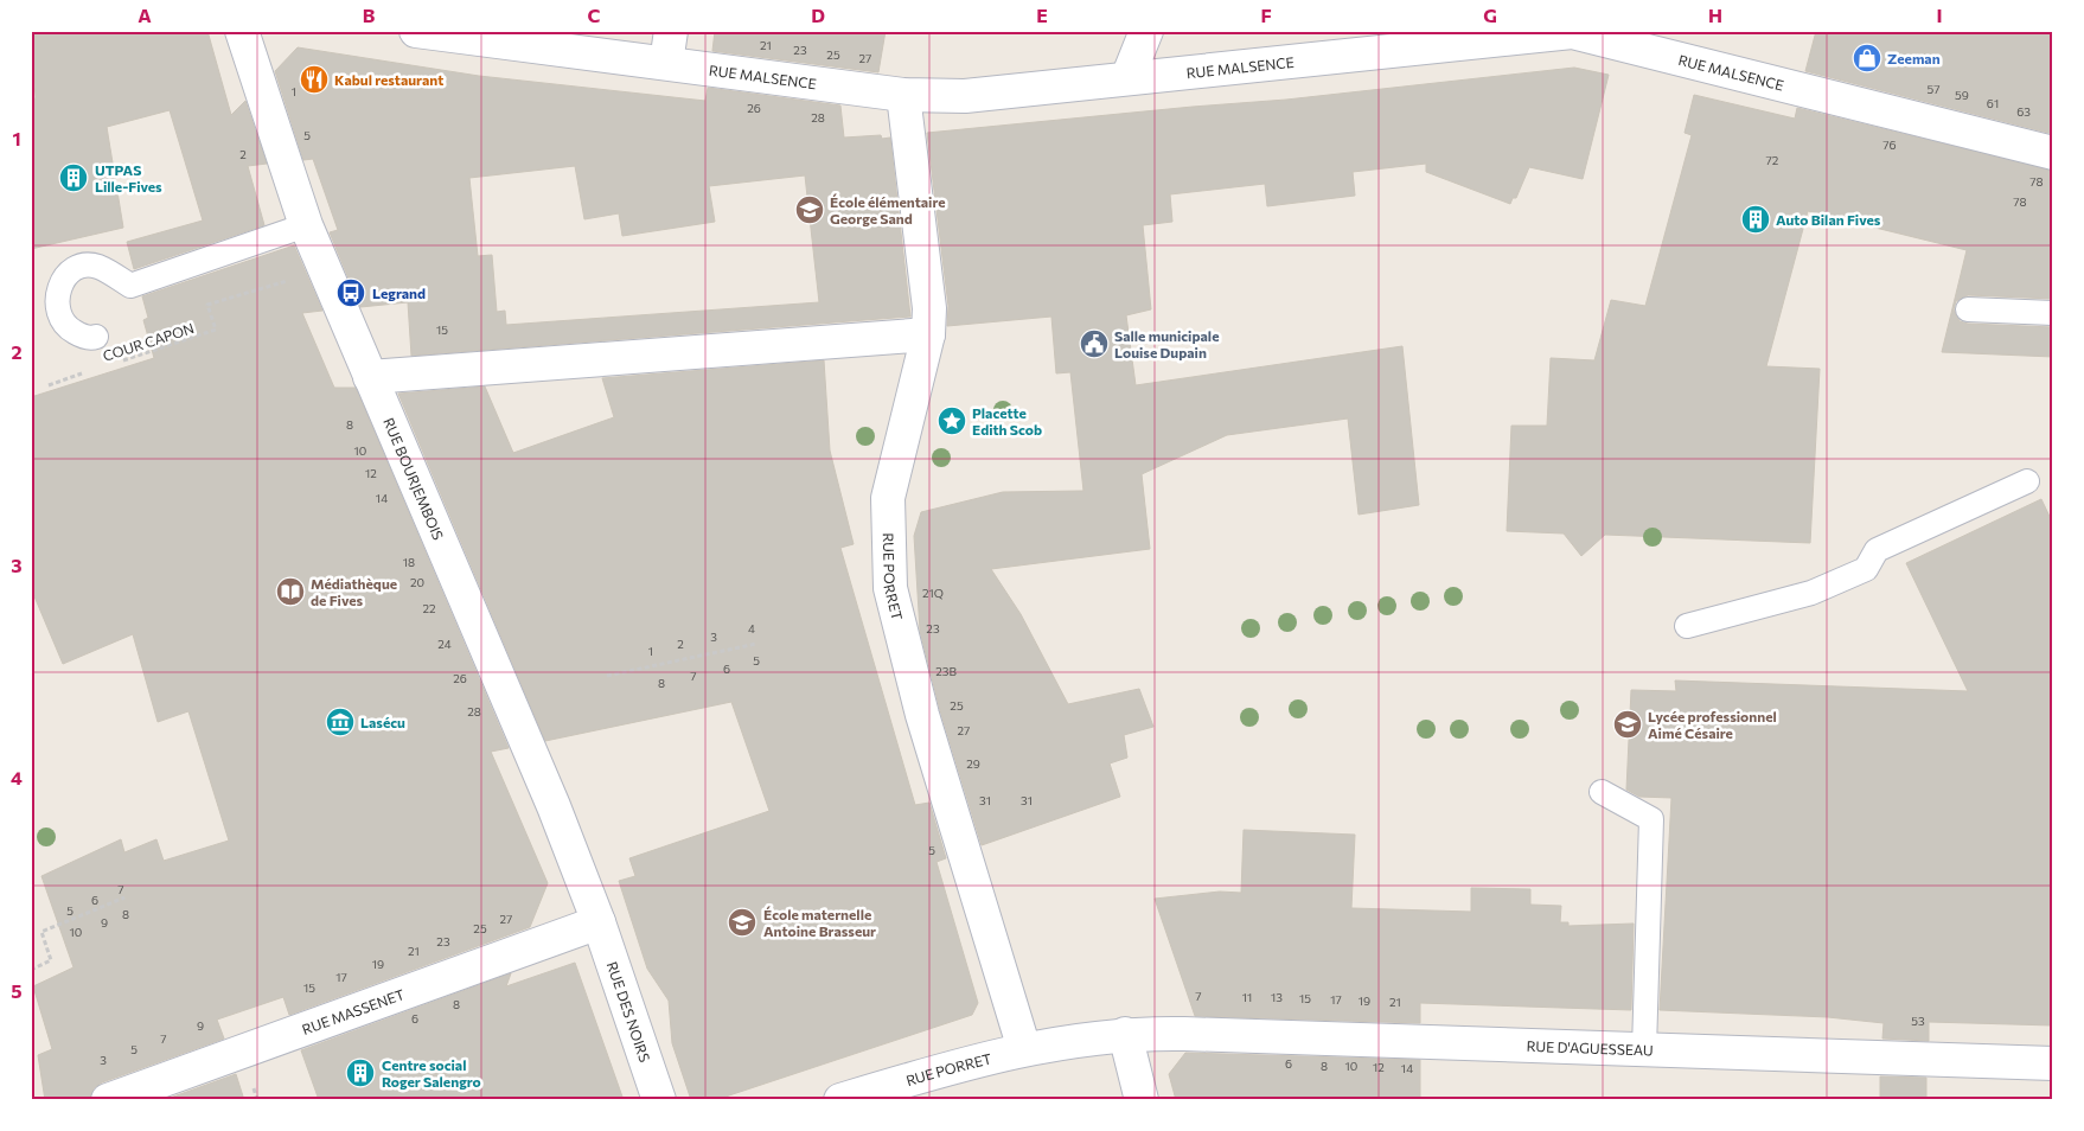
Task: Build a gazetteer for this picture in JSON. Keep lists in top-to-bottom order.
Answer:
{
  "streets": {
    "street": [
      "RUE MALSENCE",
      "RUE BOURJEMBOIS",
      "RUE PORRET",
      "RUE MASSENET",
      "RUE DES NOIRS",
      "RUE D'AGUESSEAU"
    ],
    "path": ["COUR CAPON"]
  },
  "crossings": [
    ["RUE MALSENCE", "RUE PORRET"],
    ["COUR CAPON", "RUE BOURJEMBOIS"],
    ["RUE BOURJEMBOIS", "RUE MASSENET"],
    ["RUE BOURJEMBOIS", "RUE DES NOIRS"],
    ["RUE PORRET", "RUE D'AGUESSEAU"],
    ["RUE MASSENET", "RUE DES NOIRS"]
  ],
  "places": {
    "shop": ["Zeeman"],
    "restaurant": ["Kabul restaurant"],
    "building": ["UTPAS Lille-Fives", "Auto Bilan Fives", "Centre social Roger Salengro"],
    "school or university": ["École élémentaire George Sand", "Lycée professionnel Aimé Césaire", "École maternelle Antoine Brasseur"],
    "bus stop": ["Legrand"],
    "public building": ["Salle municipale Louise Dupain"],
    "place": ["Placette Edith Scob"],
    "library": ["Médiathèque de Fives"],
    "museum": ["Lasécu"]
  },
  "house_numbers": [
    "21",
    "23",
    "25",
    "27",
    "57",
    "1",
    "59",
    "61",
    "26",
    "63",
    "28",
    "5",
    "76",
    "2",
    "72",
    "78",
    "78",
    "15",
    "8",
    "10",
    "12",
    "14",
    "18",
    "20",
    "21Q",
    "22",
    "4",
    "23",
    "3",
    "24",
    "2",
    "1",
    "5",
    "6",
    "23B",
    "7",
    "26",
    "8",
    "25",
    "28",
    "27",
    "29",
    "31",
    "31",
    "5",
    "7",
    "6",
    "5",
    "8",
    "27",
    "9",
    "25",
    "10",
    "23",
    "21",
    "19",
    "17",
    "15",
    "7",
    "11",
    "13",
    "15",
    "17",
    "19",
    "21",
    "8",
    "6",
    "53",
    "9",
    "7",
    "5",
    "3",
    "6",
    "8",
    "10",
    "12",
    "14"
  ],
  "grid": {
    "columns": [
      "A",
      "B",
      "C",
      "D",
      "E",
      "F",
      "G",
      "H",
      "I"
    ],
    "rows": [
      "1",
      "2",
      "3",
      "4",
      "5"
    ]
  }
}
